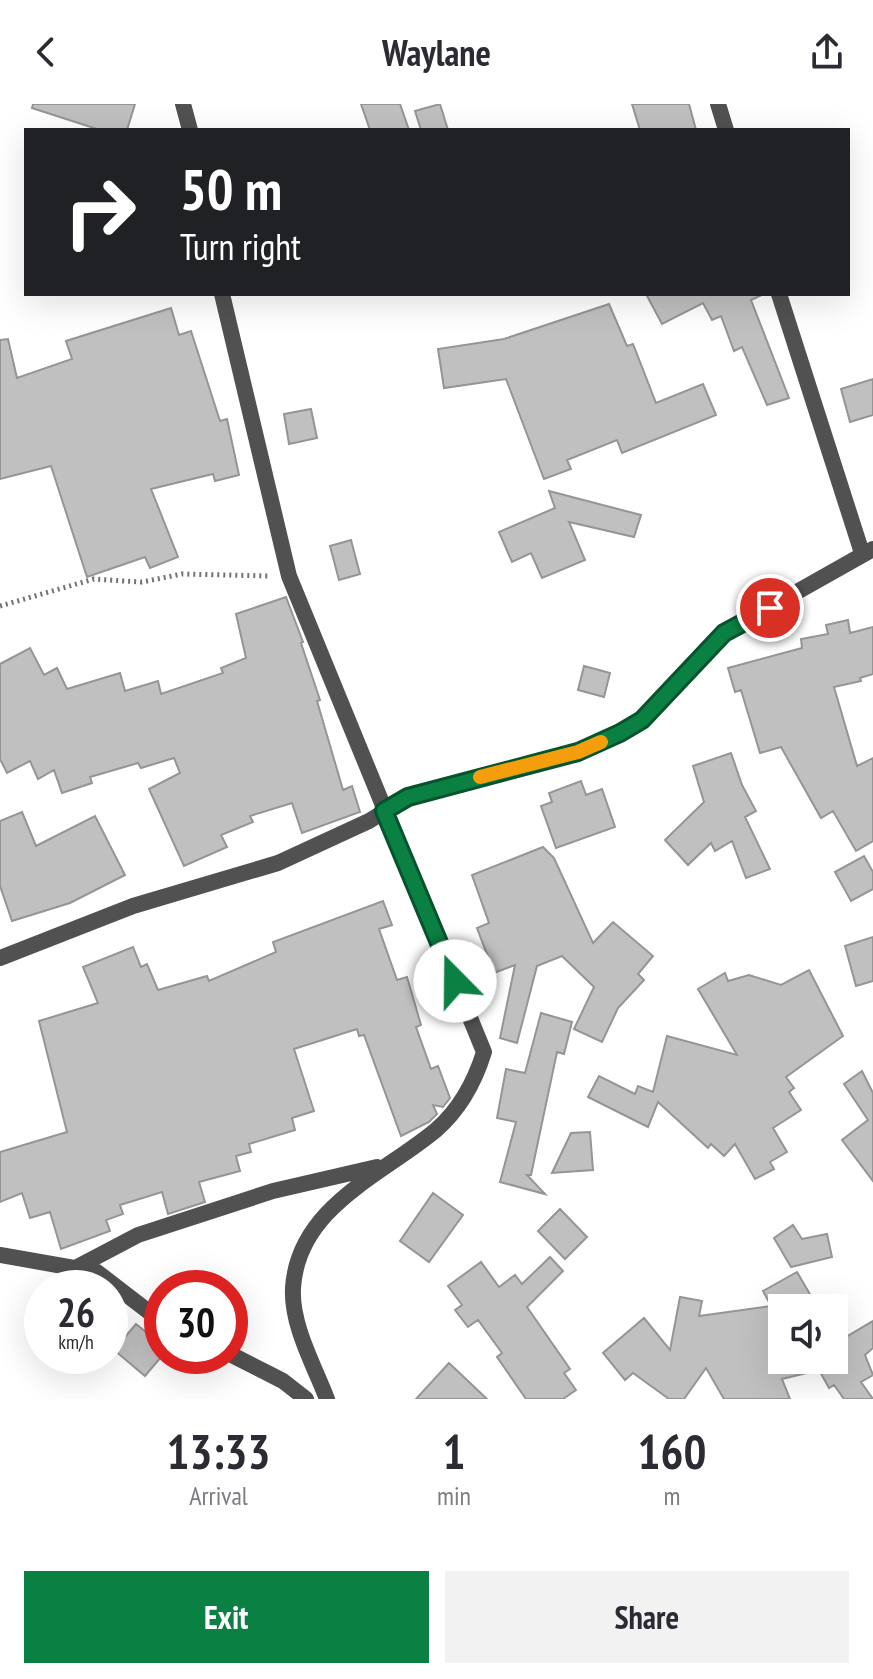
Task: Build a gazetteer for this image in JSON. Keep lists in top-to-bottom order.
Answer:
{
  "page": {
    "header": "Waylane",
    "turn": ["50 m", "Turn right"],
    "speed": "26 km/h",
    "limit": "30",
    "eta": [
      "13:33",
      "Arrival",
      "1",
      "min",
      "160",
      "m"
    ],
    "buttons": ["Exit", "Share"]
  }
}
